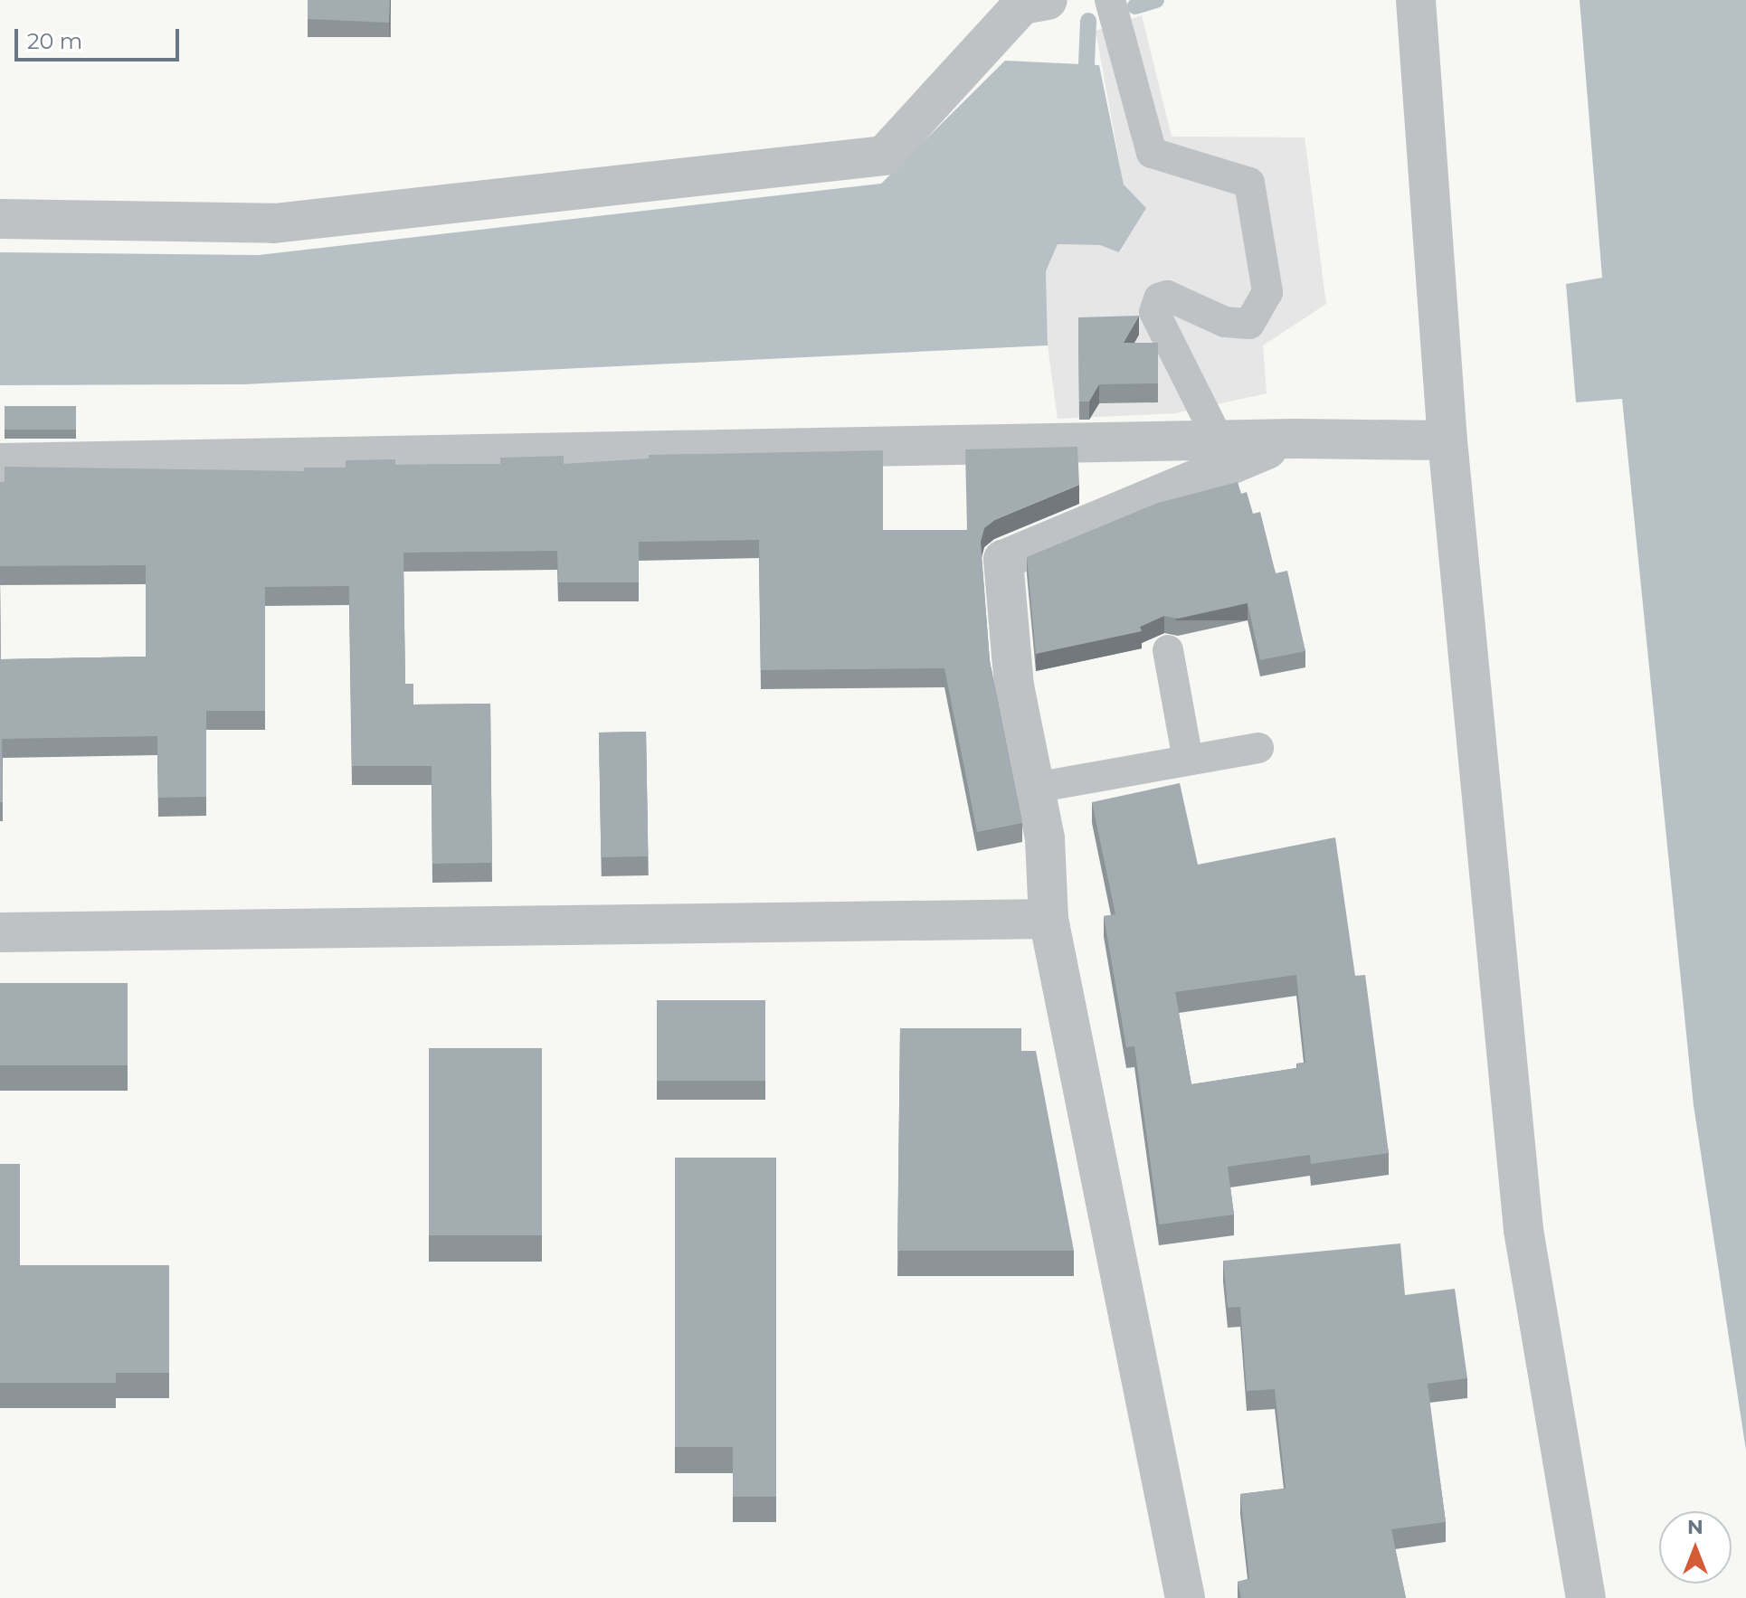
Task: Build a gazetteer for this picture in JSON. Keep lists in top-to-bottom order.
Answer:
{
  "scale_bar": "20 m",
  "north": "top"
}
